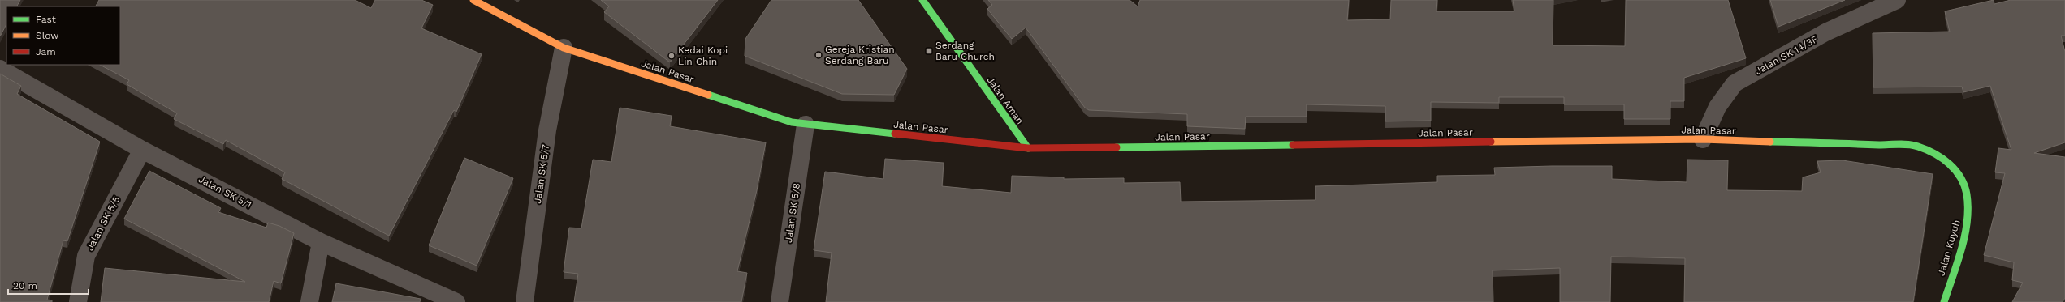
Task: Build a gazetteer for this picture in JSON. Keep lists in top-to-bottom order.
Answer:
{
  "streets": {
    "street": [
      "Jalan SK 14/3F",
      "Jalan Pasar",
      "Jalan Aman",
      "Jalan SK 5/7",
      "Jalan SK 5/1",
      "Jalan SK 5/8",
      "Jalan SK 5/5",
      "Jalan Kuyuh"
    ]
  },
  "crossings": [
    ["Jalan SK 14/3F", "Jalan Pasar"],
    ["Jalan Pasar", "Jalan Aman"],
    ["Jalan Pasar", "Jalan SK 5/7"],
    ["Jalan Pasar", "Jalan SK 5/8"],
    ["Jalan Pasar", "Jalan Kuyuh"],
    ["Jalan SK 5/1", "Jalan SK 5/5"]
  ],
  "places": {
    "transit": ["Serdang Baru Church"],
    "other": ["Gereja Kristian Serdang Baru", "Kedai Kopi Lin Chin"]
  },
  "legend": ["Fast", "Slow", "Jam"],
  "scale_bar": "20 m"
}
